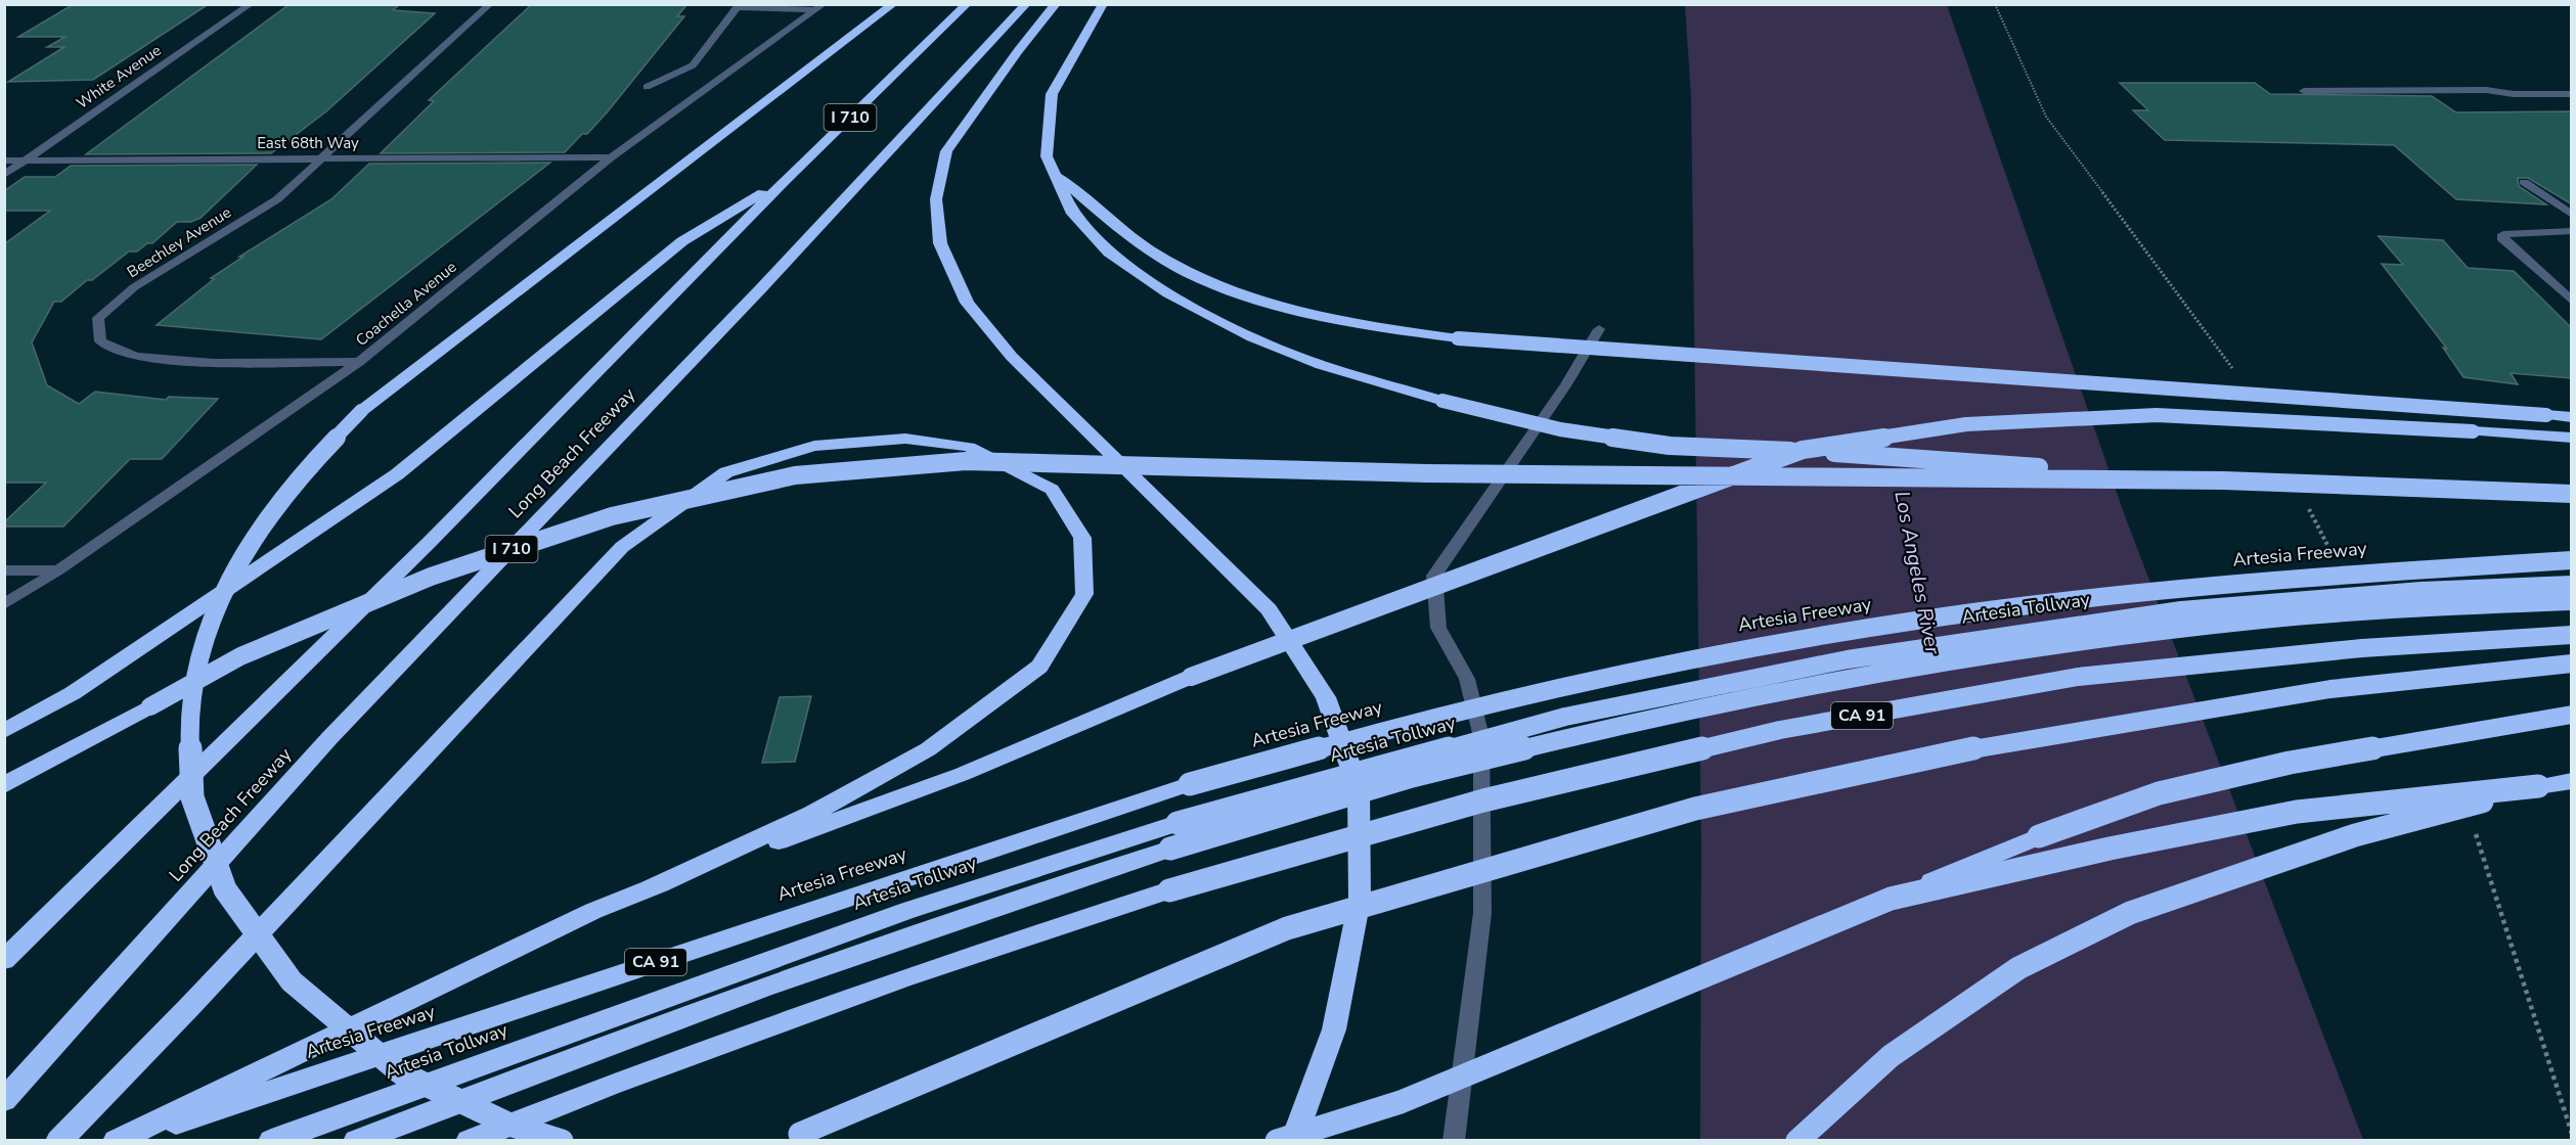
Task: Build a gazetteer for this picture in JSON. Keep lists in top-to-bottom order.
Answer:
{
  "streets": {
    "highway": [
      "I 710",
      "Long Beach Freeway",
      "Artesia Freeway",
      "Artesia Tollway",
      "CA 91"
    ],
    "street": [
      "White Avenue",
      "East 68th Way",
      "Beechley Avenue",
      "Coachella Avenue"
    ]
  },
  "crossings": [
    ["White Avenue", "East 68th Way"],
    ["East 68th Way", "Beechley Avenue"],
    ["East 68th Way", "Coachella Avenue"],
    ["Beechley Avenue", "Coachella Avenue"]
  ],
  "water": ["Los Angeles River"]
}
